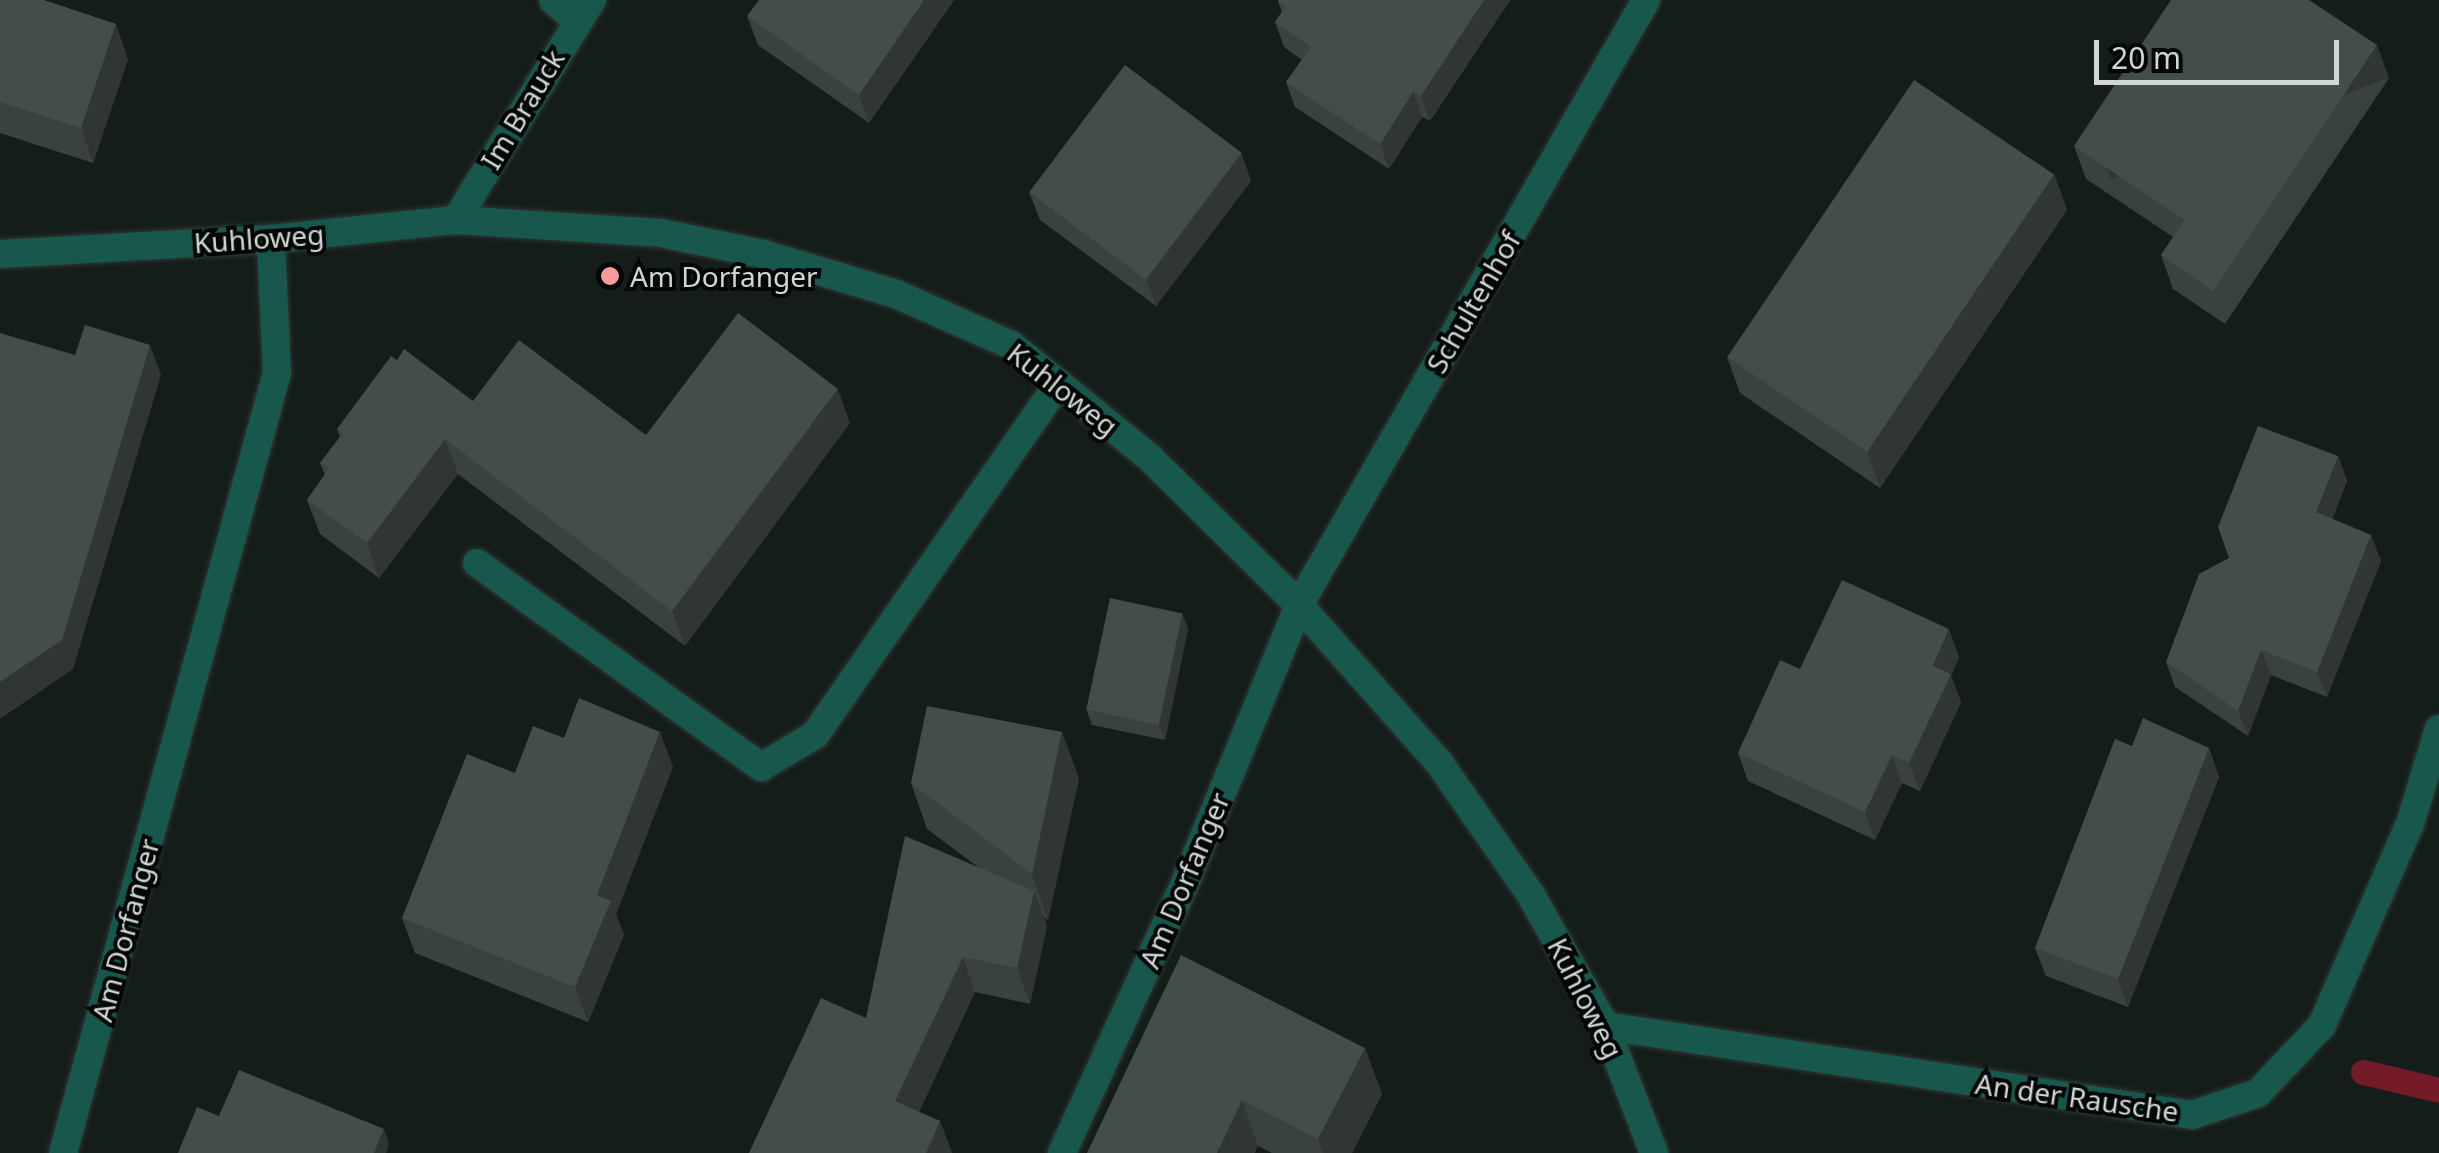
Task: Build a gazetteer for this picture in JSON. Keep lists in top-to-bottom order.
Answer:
{
  "streets": {
    "street": [
      "Im Brauck",
      "Kuhloweg",
      "Schultenhof",
      "Am Dorfanger",
      "An der Rausche"
    ]
  },
  "crossings": [
    ["Im Brauck", "Kuhloweg"],
    ["Kuhloweg", "Schultenhof"],
    ["Kuhloweg", "Am Dorfanger"],
    ["Kuhloweg", "An der Rausche"],
    ["Schultenhof", "Am Dorfanger"]
  ],
  "places": ["Am Dorfanger"],
  "scale_bar": "20 m"
}
